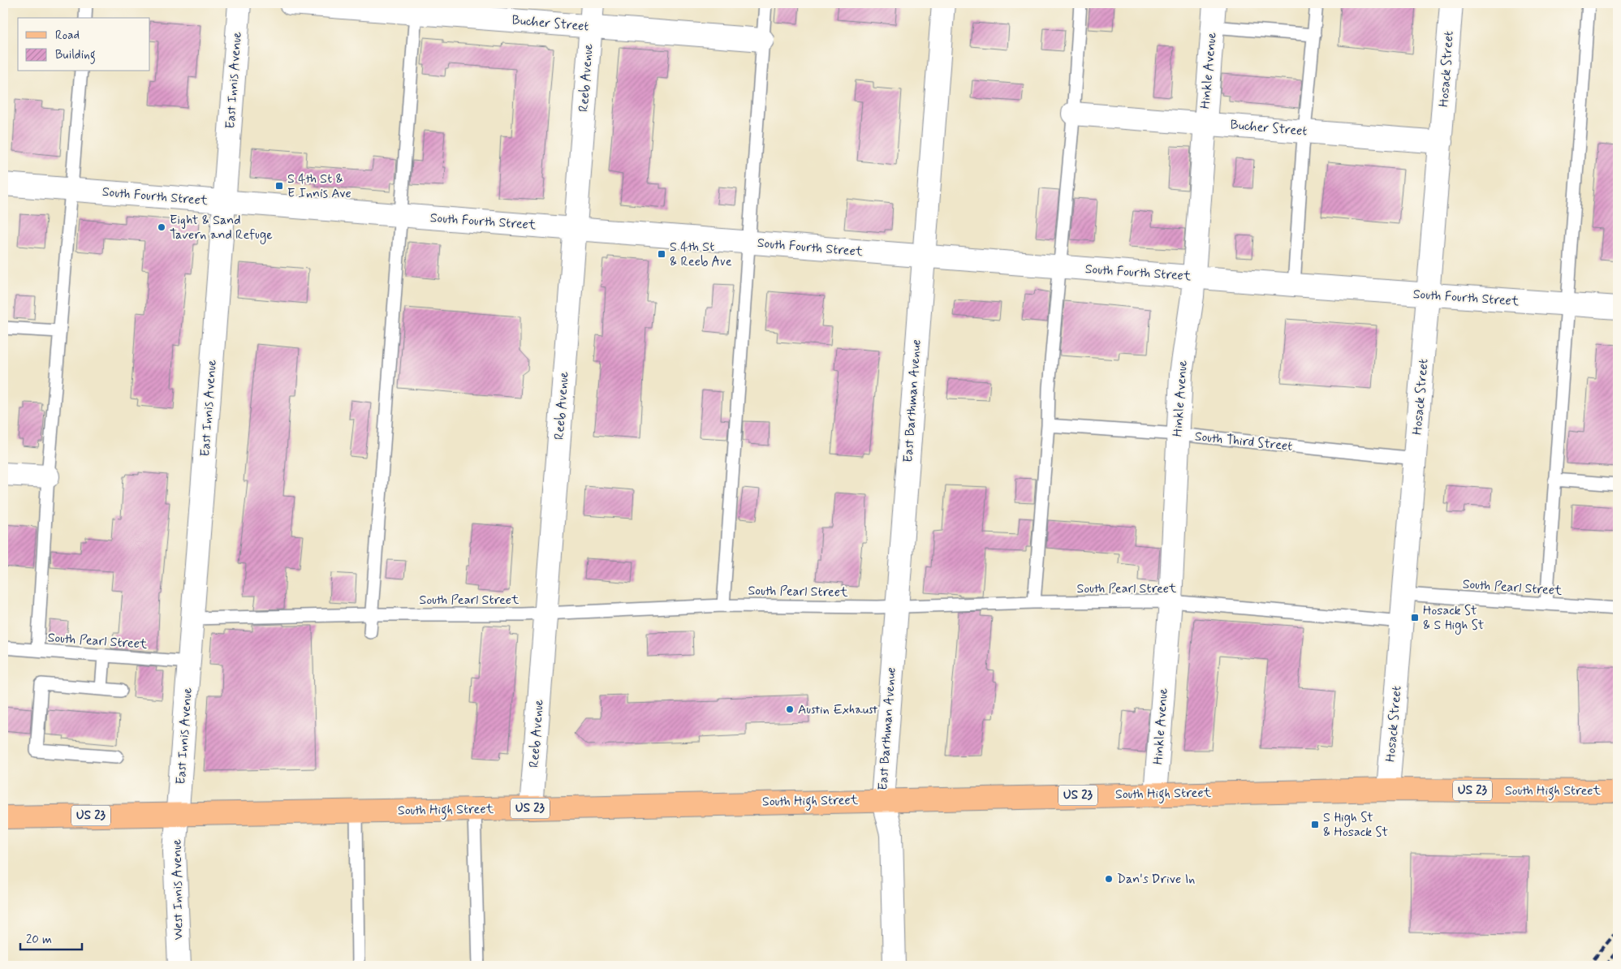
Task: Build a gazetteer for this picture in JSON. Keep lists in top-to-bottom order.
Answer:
{
  "streets": {
    "main road": ["US 23", "South High Street"],
    "street": [
      "Bucher Street",
      "Hosack Street",
      "Hinkle Avenue",
      "Reeb Avenue",
      "East Innis Avenue",
      "South Fourth Street",
      "East Barthman Avenue",
      "West Innis Avenue"
    ],
    "lane": ["South Third Street", "South Pearl Street"]
  },
  "crossings": [
    ["Bucher Street", "Hosack Street"],
    ["Bucher Street", "Hinkle Avenue"],
    ["Bucher Street", "Reeb Avenue"],
    ["Hosack Street", "South Fourth Street"],
    ["Hosack Street", "South Third Street"],
    ["Hosack Street", "South Pearl Street"],
    ["Hosack Street", "South High Street"],
    ["Hinkle Avenue", "South Fourth Street"],
    ["Hinkle Avenue", "South Third Street"],
    ["Hinkle Avenue", "South Pearl Street"],
    ["Hinkle Avenue", "South High Street"],
    ["Reeb Avenue", "South Fourth Street"],
    ["Reeb Avenue", "South Pearl Street"],
    ["Reeb Avenue", "South High Street"],
    ["East Innis Avenue", "South Fourth Street"],
    ["East Innis Avenue", "South Pearl Street"],
    ["East Innis Avenue", "South High Street"],
    ["East Innis Avenue", "West Innis Avenue"],
    ["South Fourth Street", "East Barthman Avenue"],
    ["East Barthman Avenue", "South Pearl Street"],
    ["East Barthman Avenue", "South High Street"],
    ["South High Street", "West Innis Avenue"]
  ],
  "places": {
    "transit": [
      "S 4th St & E Innis Ave",
      "S 4th St & Reeb Ave",
      "Hosack St & S High St",
      "S High St & Hosack St"
    ],
    "other": ["Eight & Sand Tavern and Refuge", "Austin Exhaust", "Dan's Drive In"]
  },
  "legend": ["Road", "Building"],
  "scale_bar": "20 m"
}
